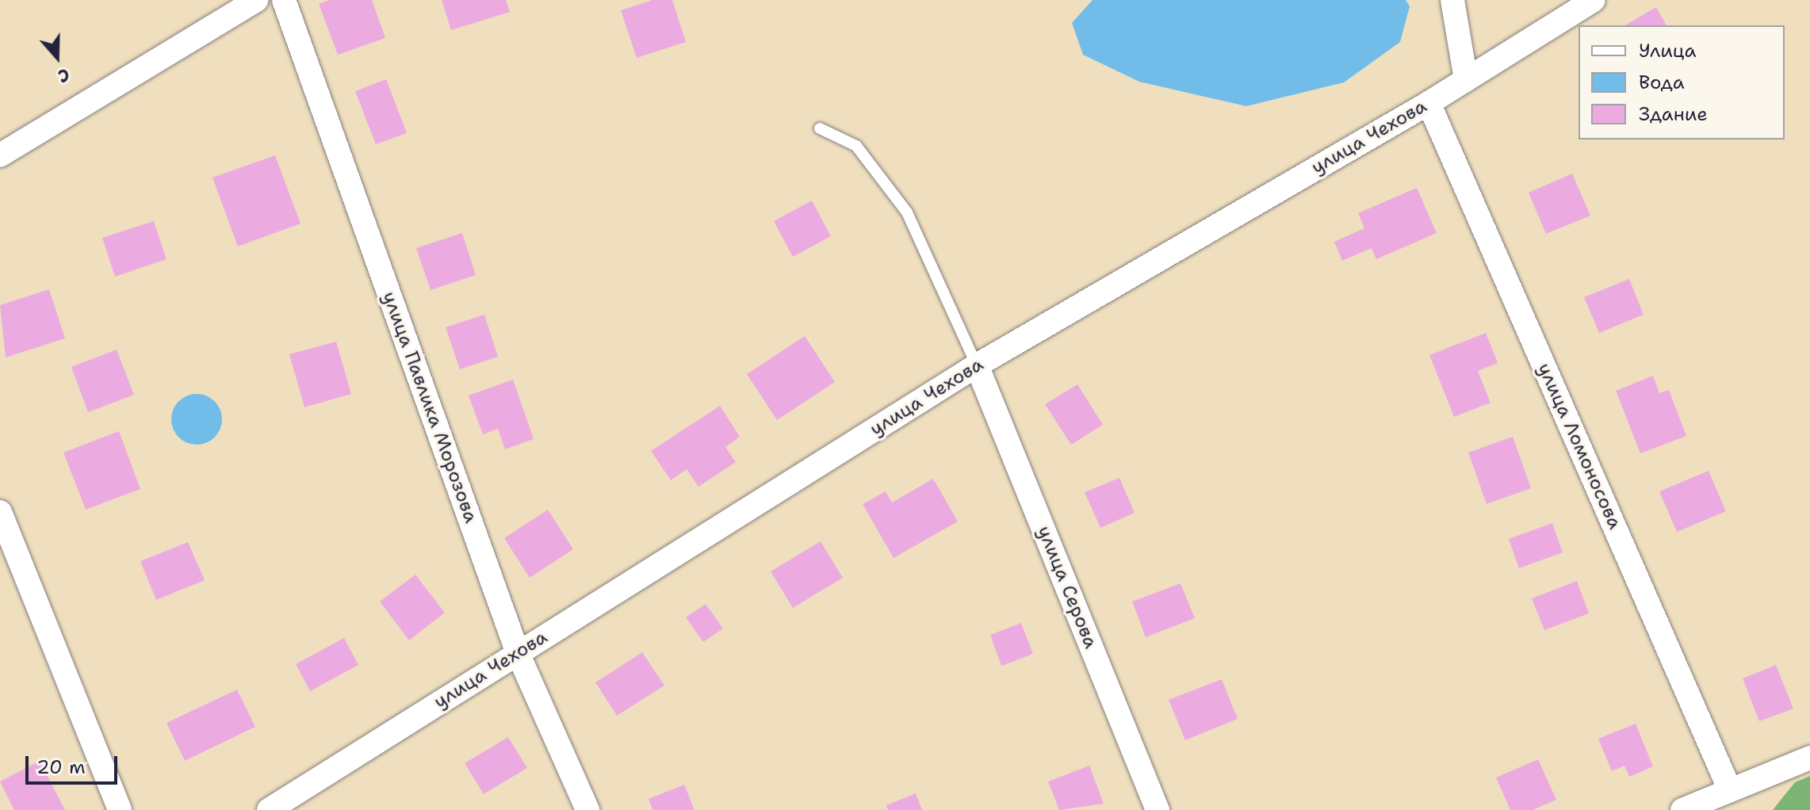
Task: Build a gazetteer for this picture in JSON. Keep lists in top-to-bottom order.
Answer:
{
  "streets": {
    "street": [
      "улица Чехова",
      "улица Павлика Морозова",
      "улица Ломоносова",
      "улица Серова"
    ]
  },
  "crossings": [
    ["улица Чехова", "улица Павлика Морозова"],
    ["улица Чехова", "улица Ломоносова"],
    ["улица Чехова", "улица Серова"]
  ],
  "legend": ["Улица", "Вода", "Здание"],
  "scale_bar": "20 m",
  "north": "bottom"
}
